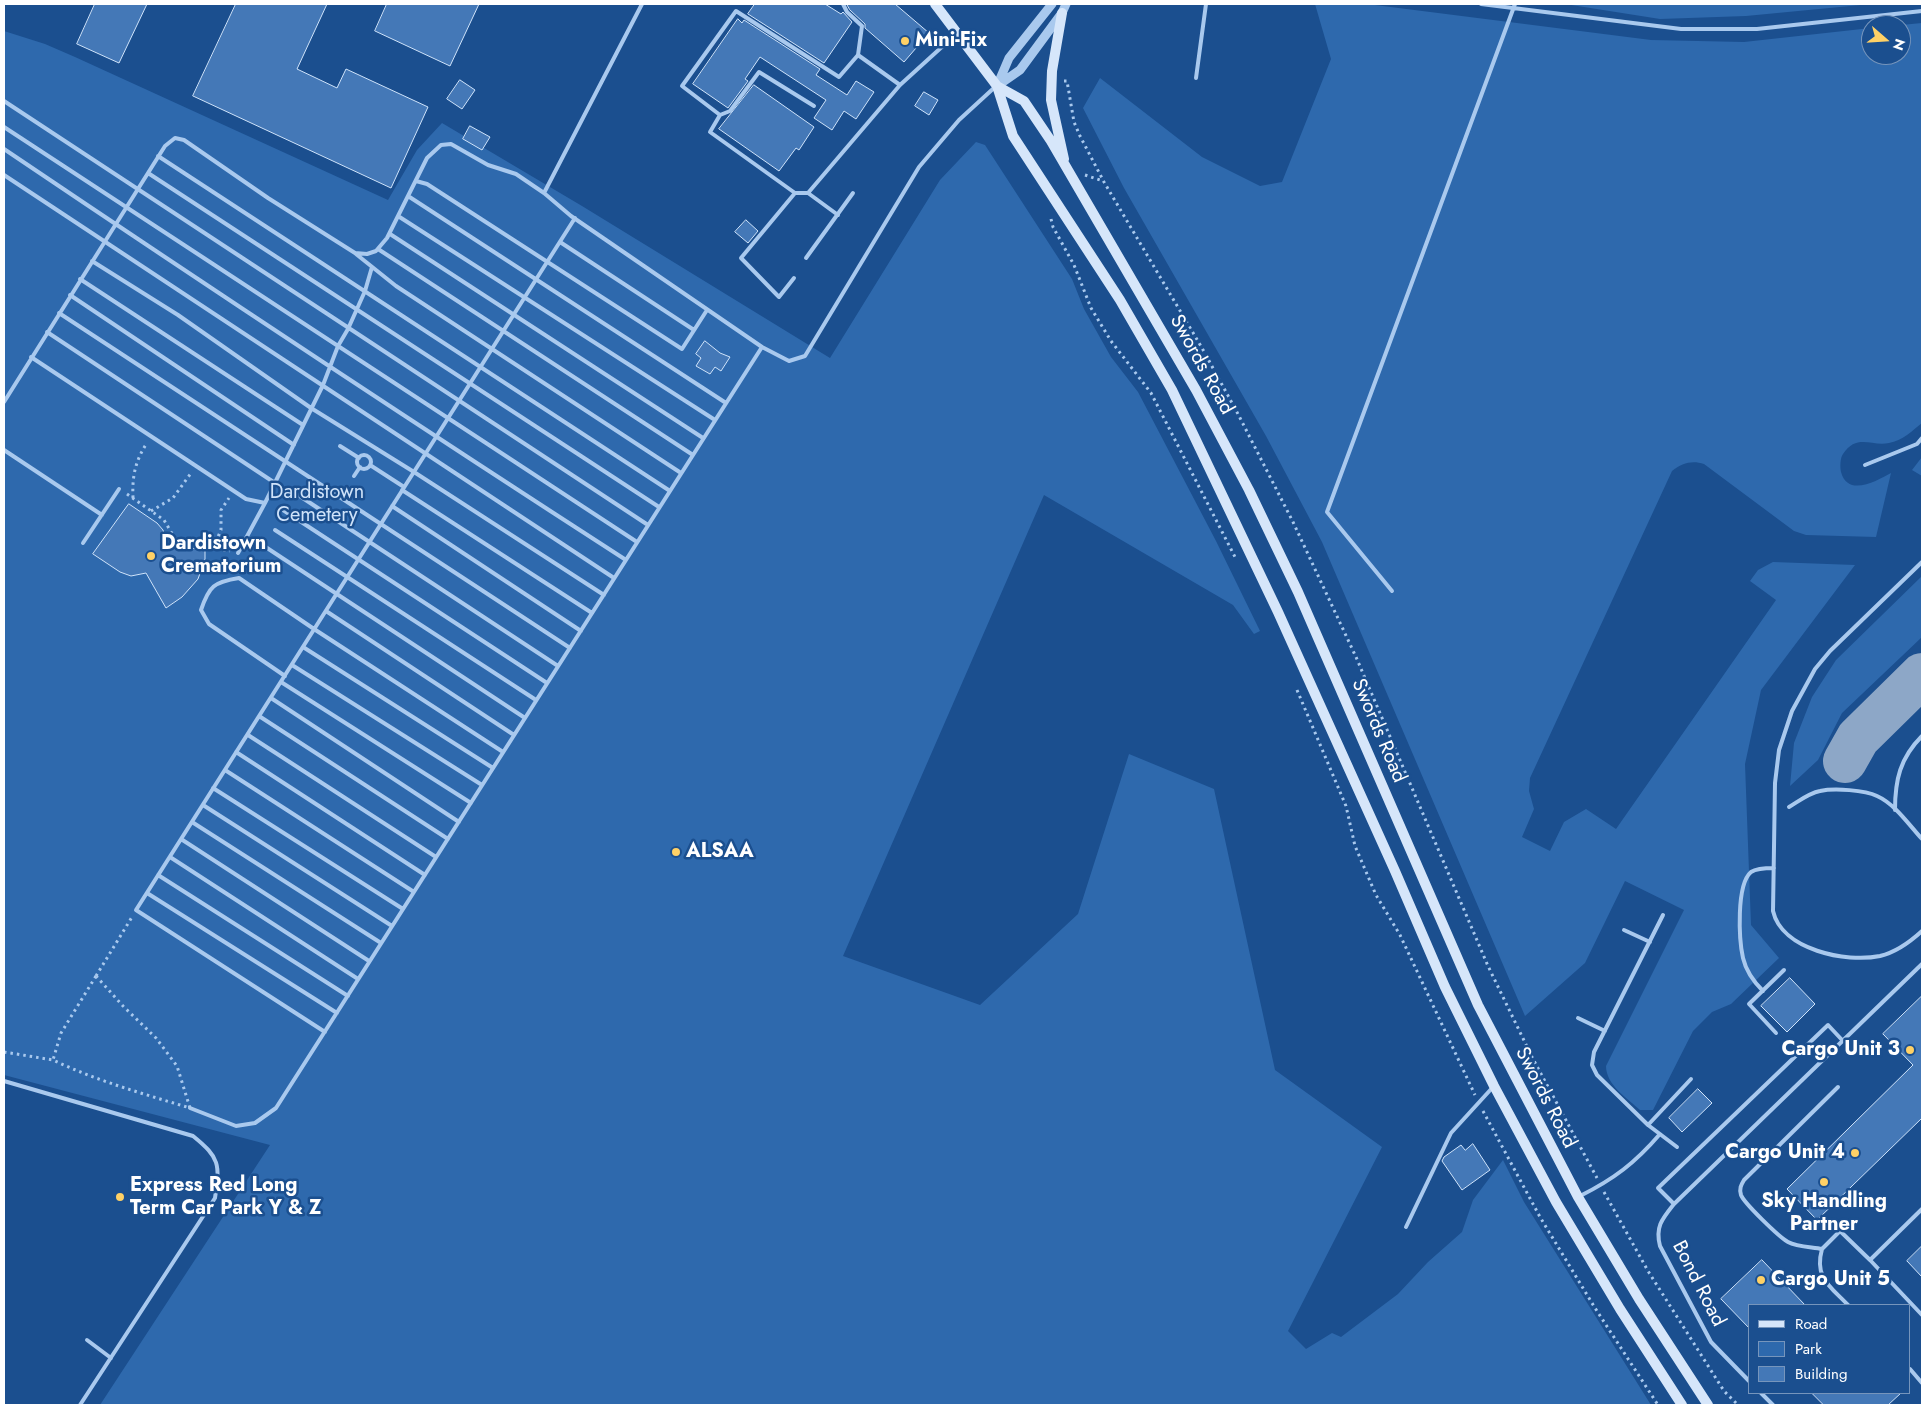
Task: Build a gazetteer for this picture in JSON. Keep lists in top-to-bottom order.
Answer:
{
  "streets": {
    "main road": ["Swords Road"],
    "lane": ["Bond Road"]
  },
  "parks": ["Dardistown Cemetery"],
  "places": [
    "Mini-Fix",
    "Dardistown Crematorium",
    "ALSAA",
    "Cargo Unit 3",
    "Cargo Unit 4",
    "Sky Handling Partner",
    "Express Red Long Term Car Park Y & Z",
    "Cargo Unit 5"
  ],
  "legend": ["Road", "Park", "Building"],
  "north": "right"
}
